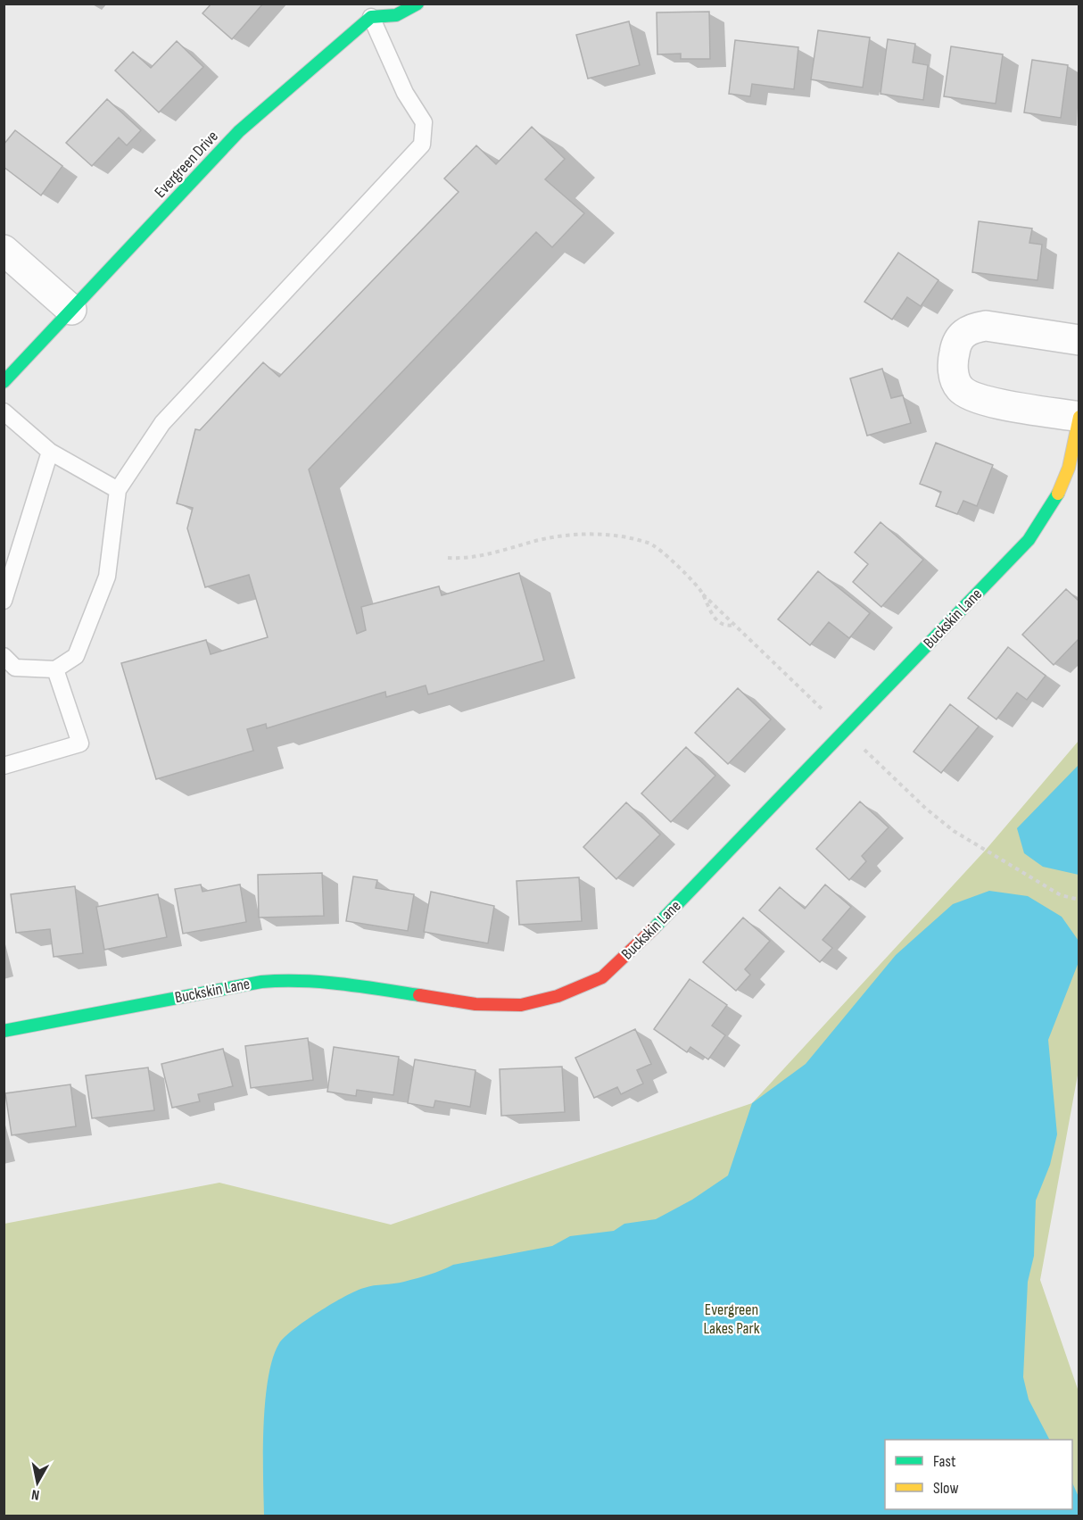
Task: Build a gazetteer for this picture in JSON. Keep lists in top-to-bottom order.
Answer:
{
  "streets": {
    "street": ["Evergreen Drive", "Buckskin Lane"]
  },
  "parks": ["Evergreen Lakes Park"],
  "legend": ["Fast", "Slow"],
  "north": "bottom"
}
